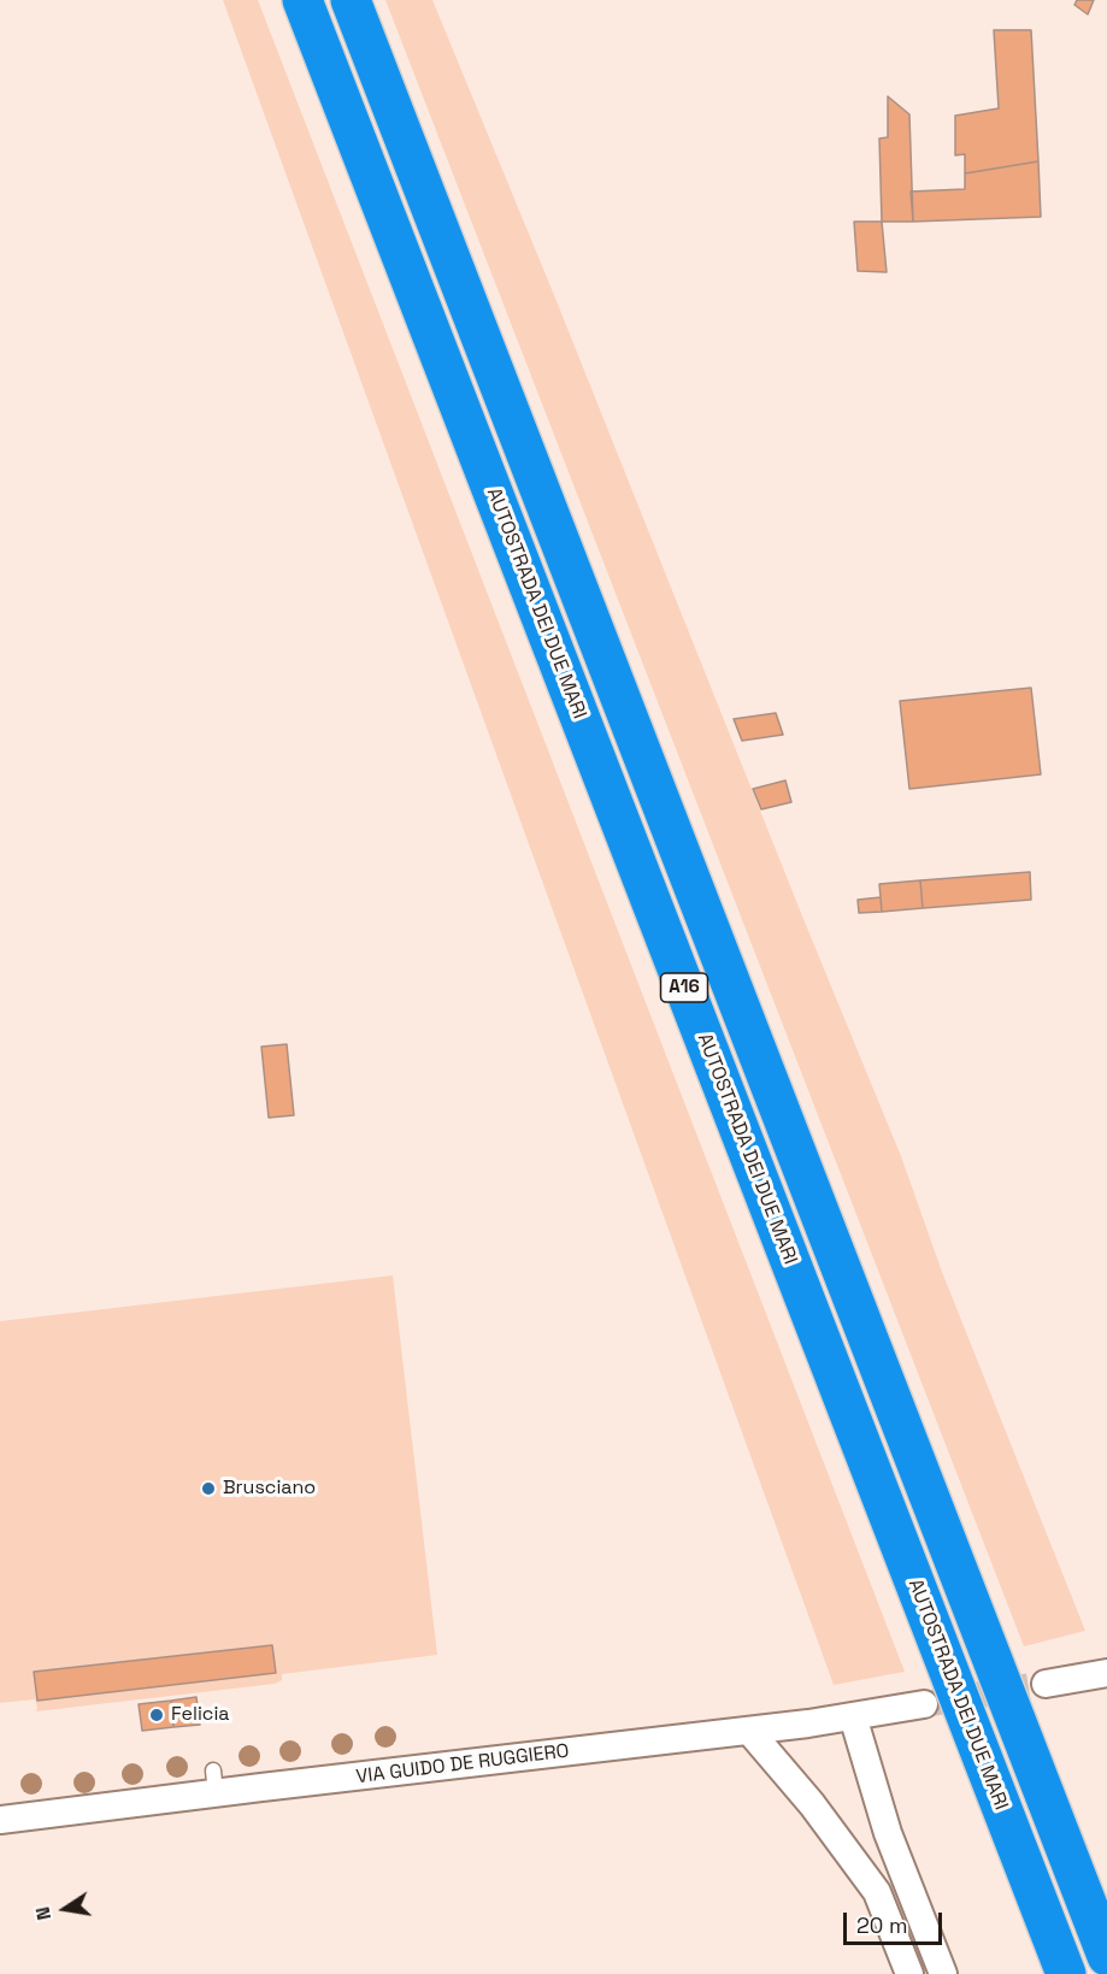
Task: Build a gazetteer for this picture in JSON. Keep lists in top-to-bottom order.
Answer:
{
  "streets": {
    "highway": ["AUTOSTRADA DEI DUE MARI", "A16"],
    "street": ["VIA GUIDO DE RUGGIERO"]
  },
  "places": ["Brusciano", "Felicia"],
  "scale_bar": "20 m",
  "north": "left"
}
